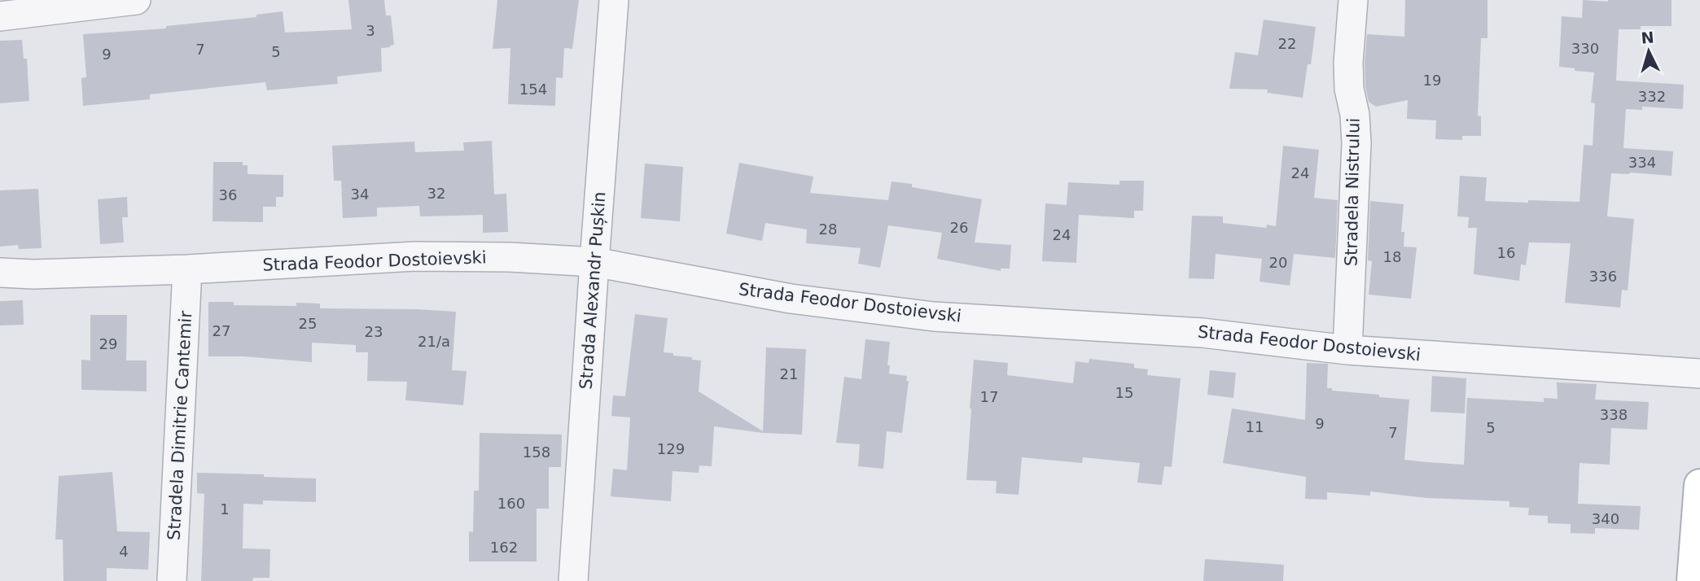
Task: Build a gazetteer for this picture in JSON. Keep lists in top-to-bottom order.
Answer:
{
  "streets": {
    "street": [
      "Stradela Nistrului",
      "Strada Feodor Dostoievski",
      "Strada Alexandr Pușkin",
      "Stradela Dimitrie Cantemir"
    ]
  },
  "crossings": [
    ["Stradela Nistrului", "Strada Feodor Dostoievski"],
    ["Strada Feodor Dostoievski", "Strada Alexandr Pușkin"],
    ["Strada Feodor Dostoievski", "Stradela Dimitrie Cantemir"]
  ],
  "house_numbers": [
    "3",
    "22",
    "330",
    "7",
    "5",
    "9",
    "19",
    "154",
    "332",
    "334",
    "24",
    "32",
    "34",
    "36",
    "26",
    "28",
    "24",
    "16",
    "18",
    "20",
    "336",
    "25",
    "27",
    "23",
    "21/a",
    "29",
    "21",
    "15",
    "17",
    "338",
    "9",
    "11",
    "5",
    "7",
    "129",
    "158",
    "160",
    "1",
    "340",
    "162",
    "4"
  ],
  "north": "top"
}
